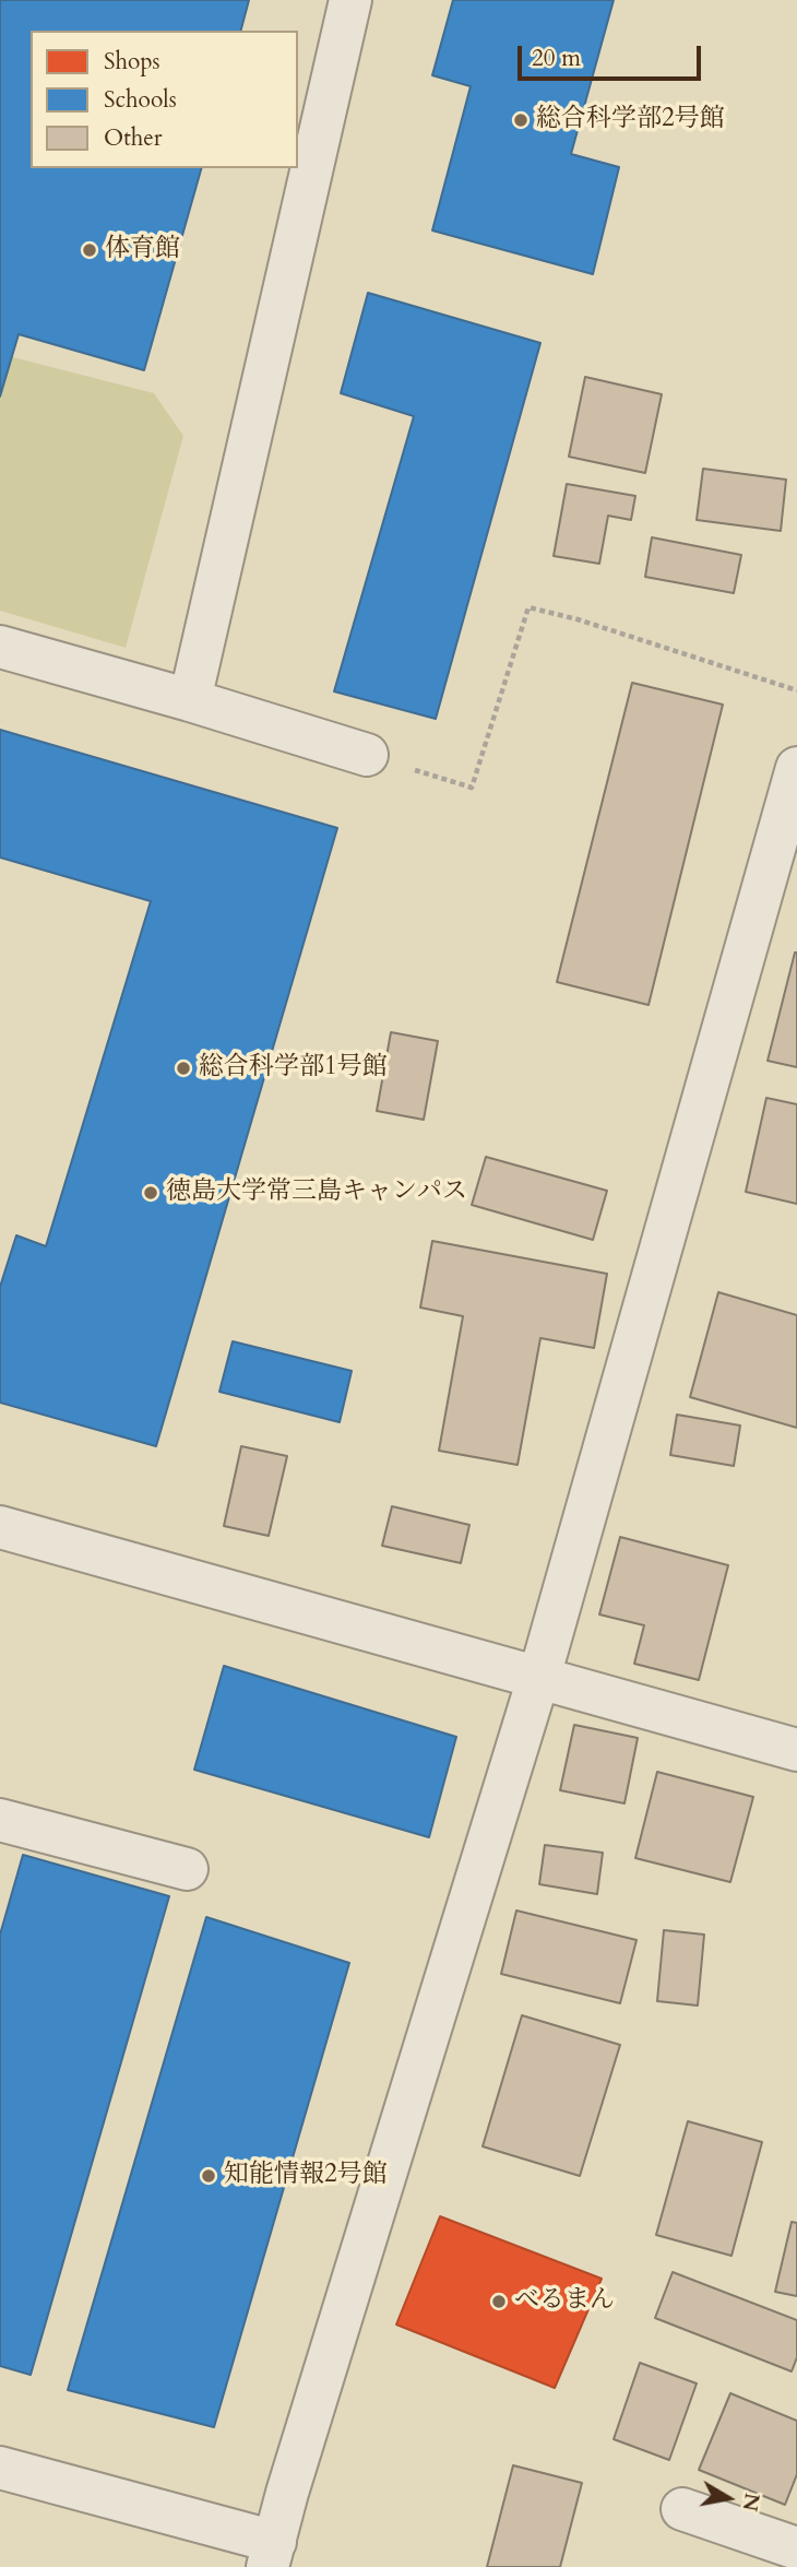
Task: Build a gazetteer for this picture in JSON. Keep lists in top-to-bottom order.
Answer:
{
  "places": [
    "総合科学部2号館",
    "体育館",
    "総合科学部1号館",
    "徳島大学常三島キャンパス",
    "知能情報2号館",
    "べるまん"
  ],
  "legend": ["Shops", "Schools", "Other"],
  "scale_bar": "20 m",
  "north": "right"
}
